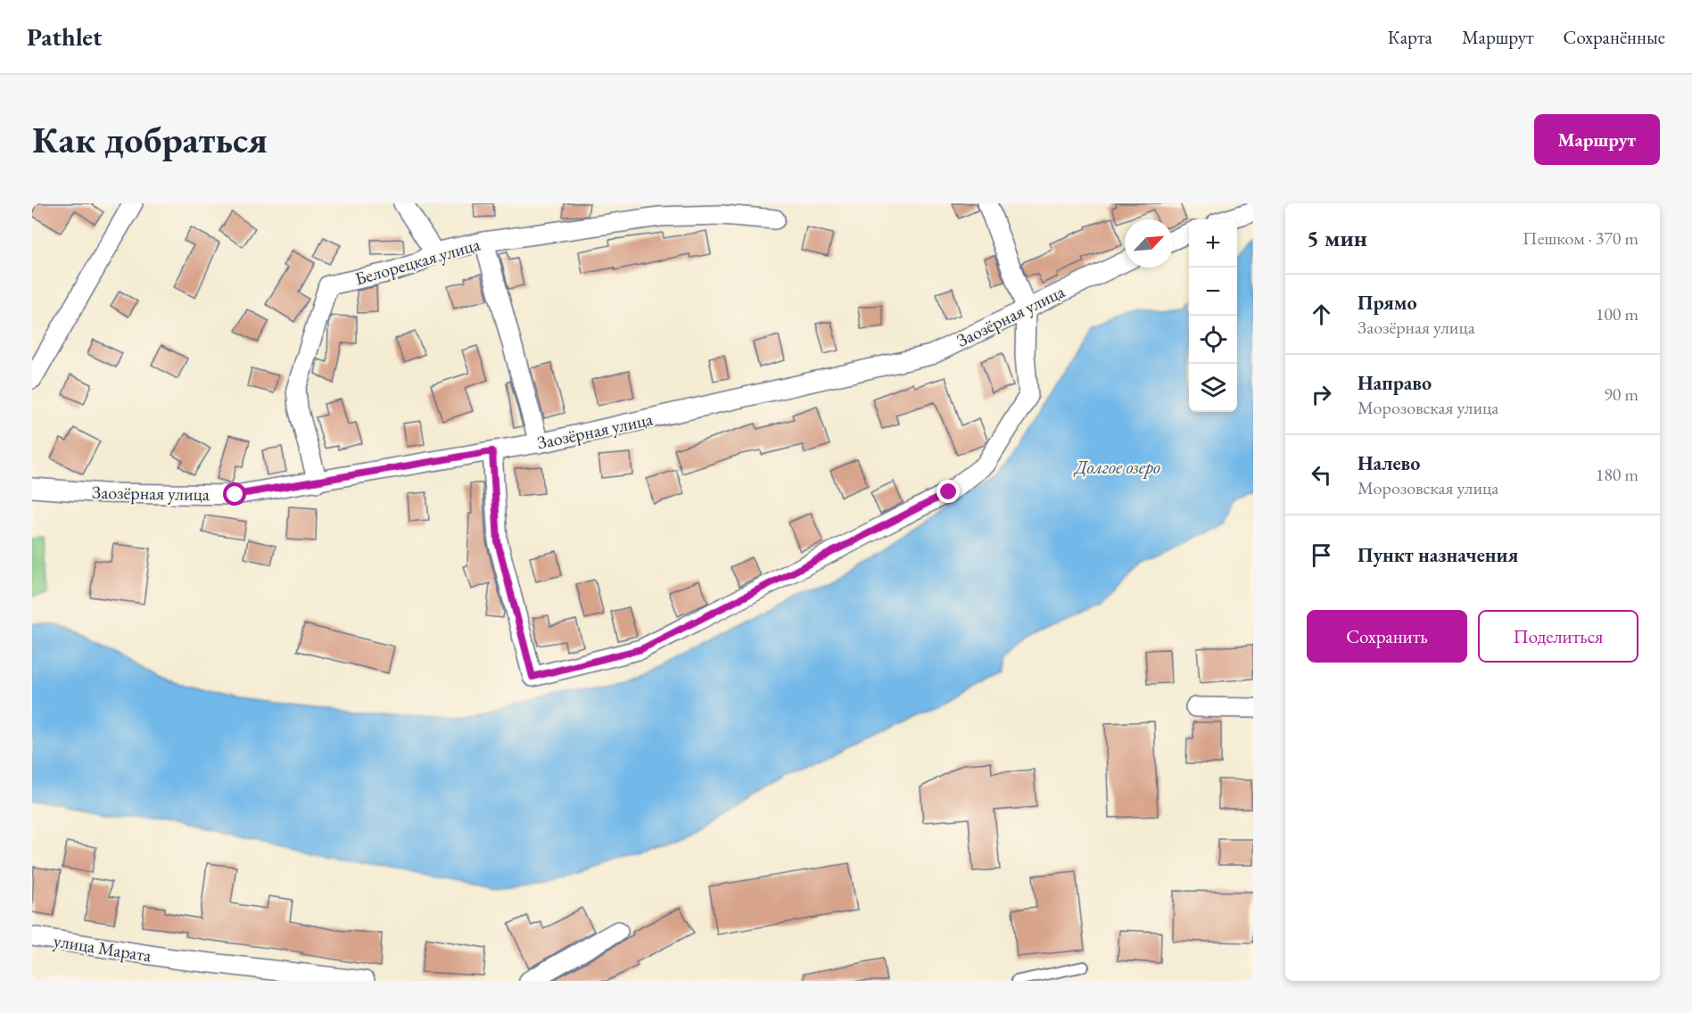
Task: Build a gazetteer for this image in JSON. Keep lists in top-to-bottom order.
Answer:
{
  "streets": {
    "street": ["Белорецкая улица", "Заозёрная улица", "улица Марата"]
  },
  "crossings": [
    ["Белорецкая улица", "Заозёрная улица"]
  ],
  "water": ["Долгое озеро"],
  "north": "top right",
  "page": {
    "header": "Pathlet",
    "nav": ["Карта", "Маршрут", "Сохранённые"],
    "buttons": [
      "Маршрут",
      ["Сохранить", "Поделиться"]
    ],
    "title": "Как добраться",
    "heading": ["5 мин", "Пешком · 370 m"],
    "map_buttons": ["+", "−"],
    "list": [
      ["Прямо", "Заозёрная улица", "100 m"],
      ["Направо", "Морозовская улица", "90 m"],
      ["Налево", "Морозовская улица", "180 m"],
      "Пункт назначения"
    ]
  }
}
